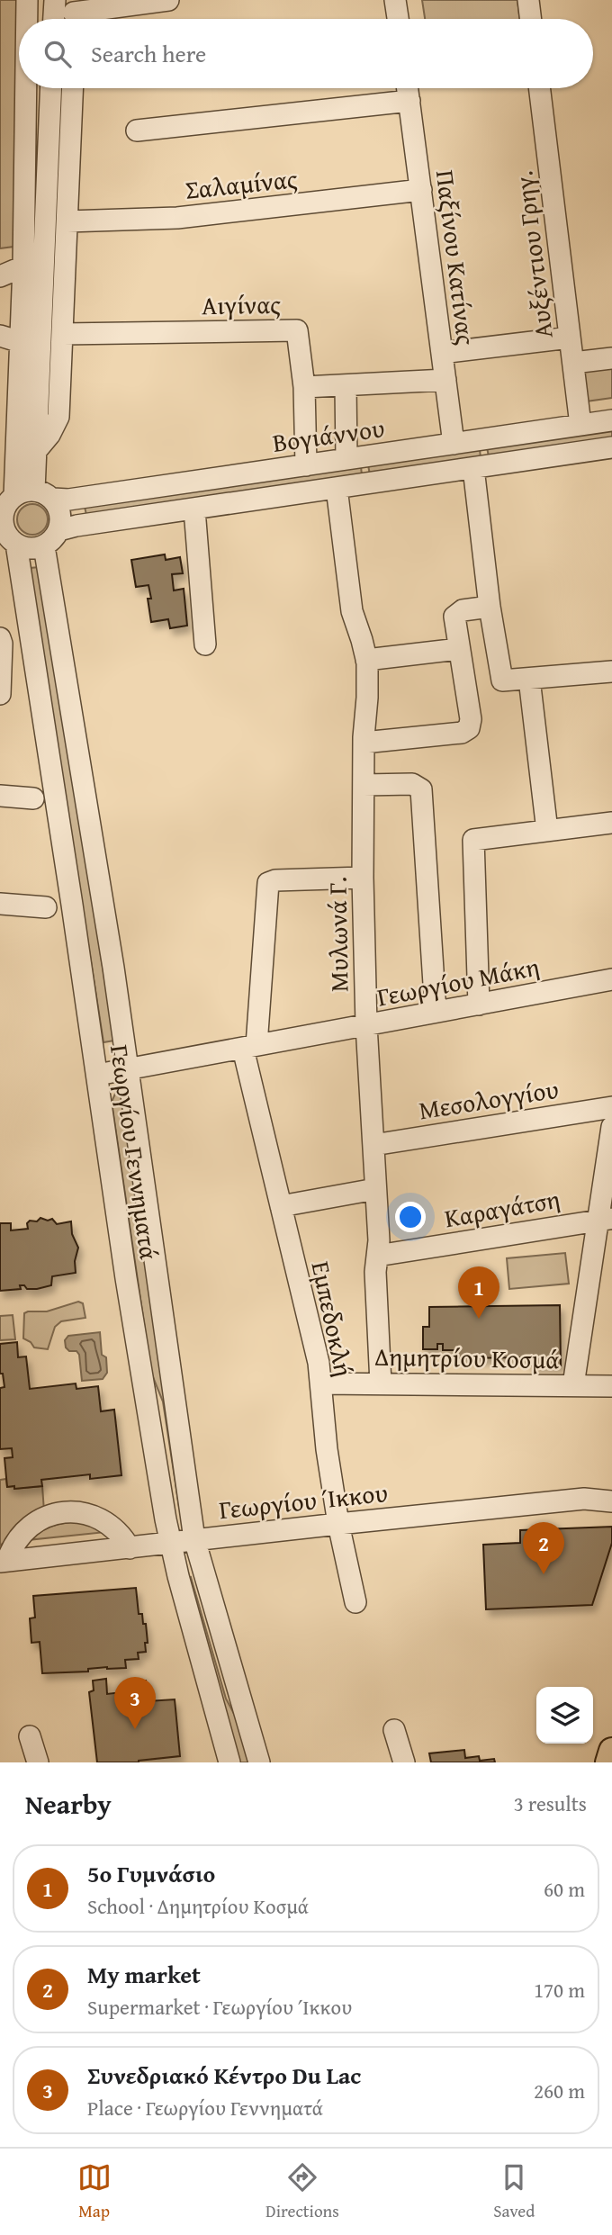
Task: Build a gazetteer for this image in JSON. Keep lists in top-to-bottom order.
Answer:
{
  "streets": {
    "street": [
      "Σαλαμίνας",
      "Αυξέντιου Γρηγ.",
      "Παξίνου Κατίνας",
      "Αιγίνας",
      "Βογιάννου",
      "Μυλωνά Γ.",
      "Γεωργίου Μάκη",
      "Μεσολογγίου",
      "Γεωργίου Γεννηματά",
      "Καραγάτση",
      "Εμπεδοκλή",
      "Δημητρίου Κοσμά",
      "Γεωργίου Ίκκου"
    ]
  },
  "crossings": [
    ["Σαλαμίνας", "Παξίνου Κατίνας"],
    ["Αυξέντιου Γρηγ.", "Βογιάννου"],
    ["Παξίνου Κατίνας", "Βογιάννου"],
    ["Βογιάννου", "Γεωργίου Γεννηματά"],
    ["Μυλωνά Γ.", "Γεωργίου Μάκη"],
    ["Μυλωνά Γ.", "Μεσολογγίου"],
    ["Μυλωνά Γ.", "Καραγάτση"],
    ["Μυλωνά Γ.", "Εμπεδοκλή"],
    ["Μυλωνά Γ.", "Δημητρίου Κοσμά"],
    ["Γεωργίου Μάκη", "Γεωργίου Γεννηματά"],
    ["Γεωργίου Μάκη", "Εμπεδοκλή"],
    ["Γεωργίου Γεννηματά", "Γεωργίου Ίκκου"],
    ["Εμπεδοκλή", "Δημητρίου Κοσμά"],
    ["Εμπεδοκλή", "Γεωργίου Ίκκου"]
  ],
  "page": {
    "search": "Search here",
    "pins": ["1", "2", "3"],
    "heading": ["Nearby", "3 results"],
    "list": [
      {
        "mark": "1",
        "name": "5ο Γυμνάσιο",
        "note": "School · Δημητρίου Κοσμά",
        "value": "60 m"
      },
      {
        "mark": "2",
        "name": "My market",
        "note": "Supermarket · Γεωργίου Ίκκου",
        "value": "170 m"
      },
      {
        "mark": "3",
        "name": "Συνεδριακό Κέντρο Du Lac",
        "note": "Place · Γεωργίου Γεννηματά",
        "value": "260 m"
      }
    ],
    "nav": ["Map", "Directions", "Saved"]
  }
}
